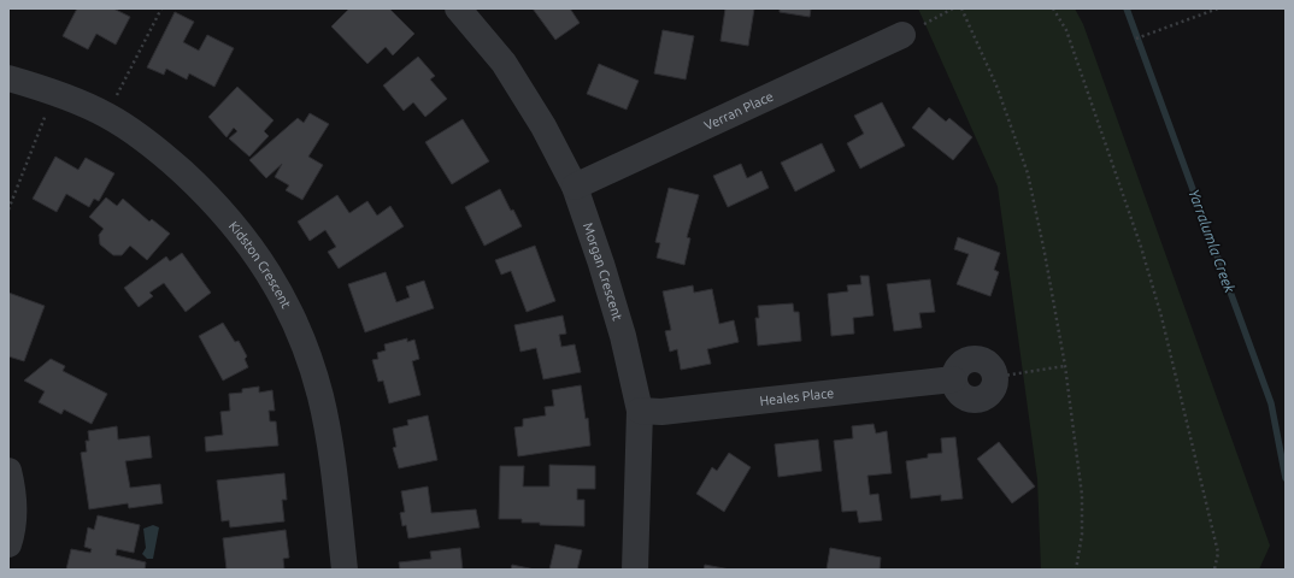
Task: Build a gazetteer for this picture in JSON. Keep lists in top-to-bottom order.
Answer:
{
  "streets": {
    "street": [
      "Verran Place",
      "Kidston Crescent",
      "Morgan Crescent",
      "Heales Place"
    ]
  },
  "crossings": [
    ["Verran Place", "Morgan Crescent"],
    ["Morgan Crescent", "Heales Place"]
  ],
  "water": ["Yarralumla Creek"]
}
